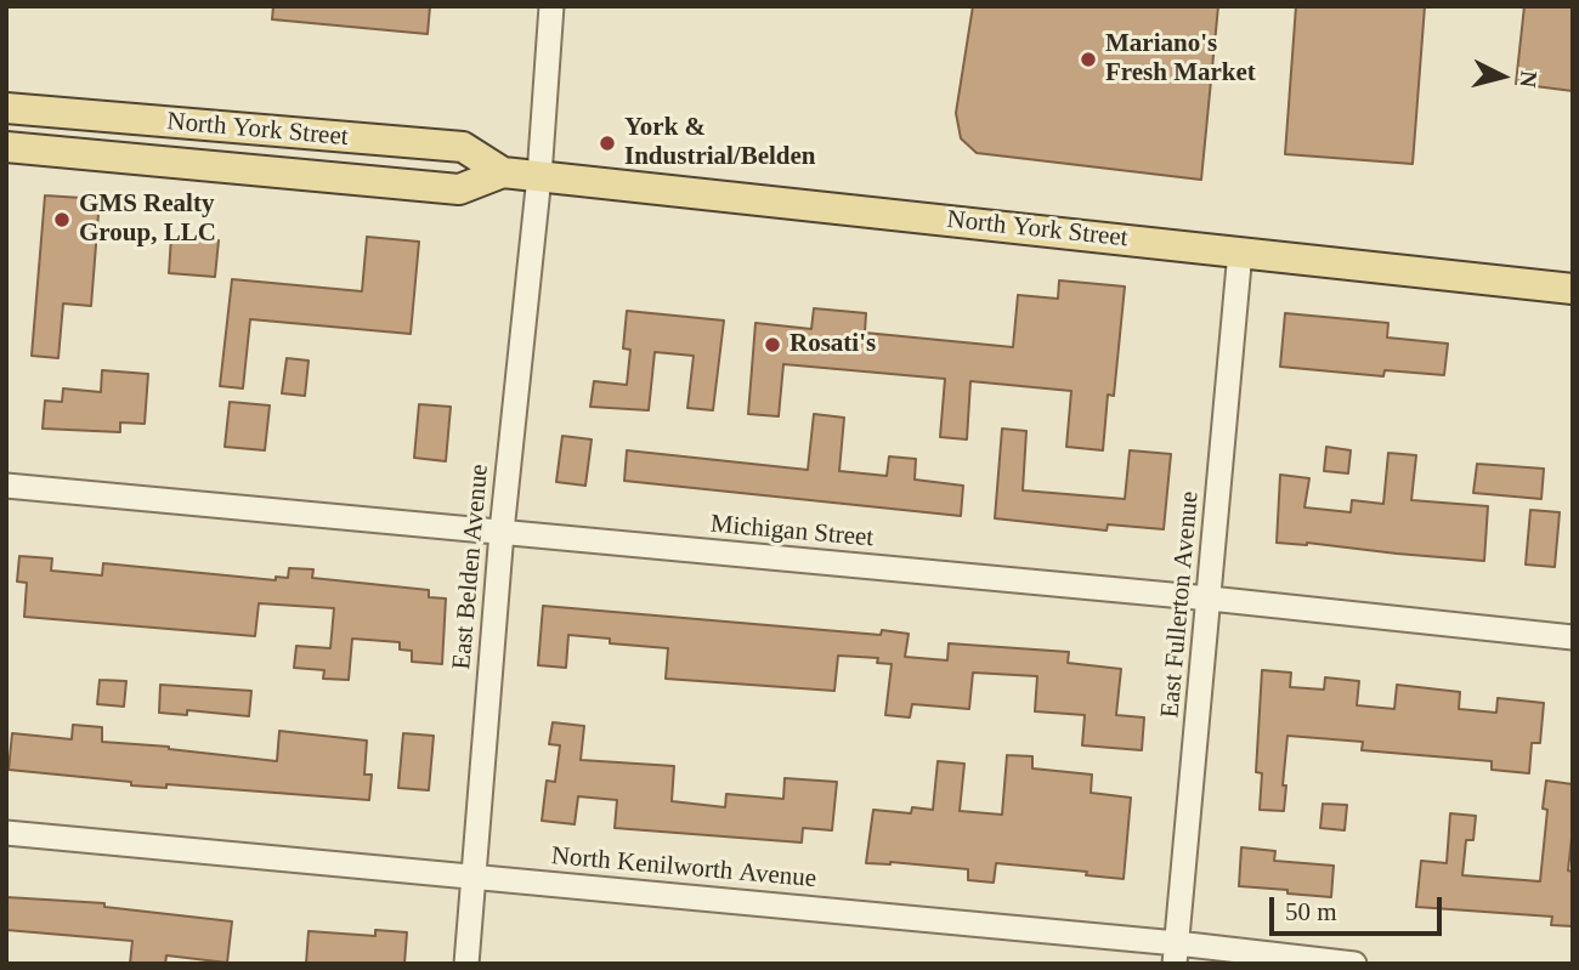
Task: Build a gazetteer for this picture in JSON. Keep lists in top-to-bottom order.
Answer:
{
  "streets": {
    "main road": ["North York Street"],
    "street": [
      "Michigan Street",
      "East Belden Avenue",
      "East Fullerton Avenue",
      "North Kenilworth Avenue"
    ]
  },
  "crossings": [
    ["North York Street", "East Belden Avenue"],
    ["North York Street", "East Fullerton Avenue"],
    ["Michigan Street", "East Belden Avenue"],
    ["Michigan Street", "East Fullerton Avenue"],
    ["East Belden Avenue", "North Kenilworth Avenue"],
    ["East Fullerton Avenue", "North Kenilworth Avenue"]
  ],
  "places": [
    "Mariano's Fresh Market",
    "York & Industrial/Belden",
    "GMS Realty Group, LLC",
    "Rosati's"
  ],
  "scale_bar": "50 m",
  "north": "right"
}
